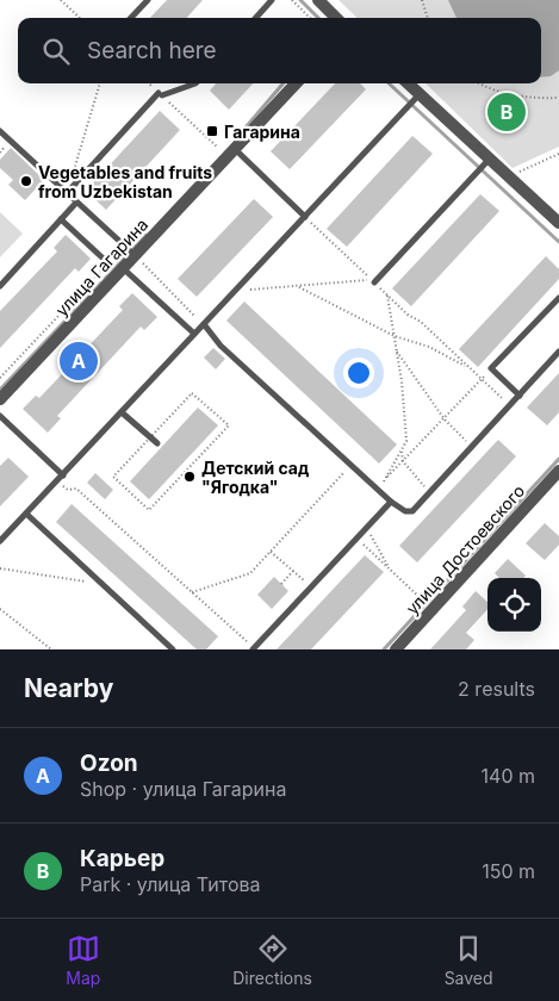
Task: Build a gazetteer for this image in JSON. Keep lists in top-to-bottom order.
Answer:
{
  "streets": {
    "street": ["улица Гагарина", "улица Достоевского"]
  },
  "places": {
    "transit": ["Гагарина"],
    "other": ["Vegetables and fruits from Uzbekistan", "Детский сад \"Ягодка\""]
  },
  "page": {
    "search": "Search here",
    "pins": ["B", "A"],
    "heading": ["Nearby", "2 results"],
    "list": [
      {
        "mark": "A",
        "name": "Ozon",
        "note": "Shop · улица Гагарина",
        "value": "140 m"
      },
      {
        "mark": "B",
        "name": "Карьер",
        "note": "Park · улица Титова",
        "value": "150 m"
      }
    ],
    "nav": ["Map", "Directions", "Saved"]
  }
}
